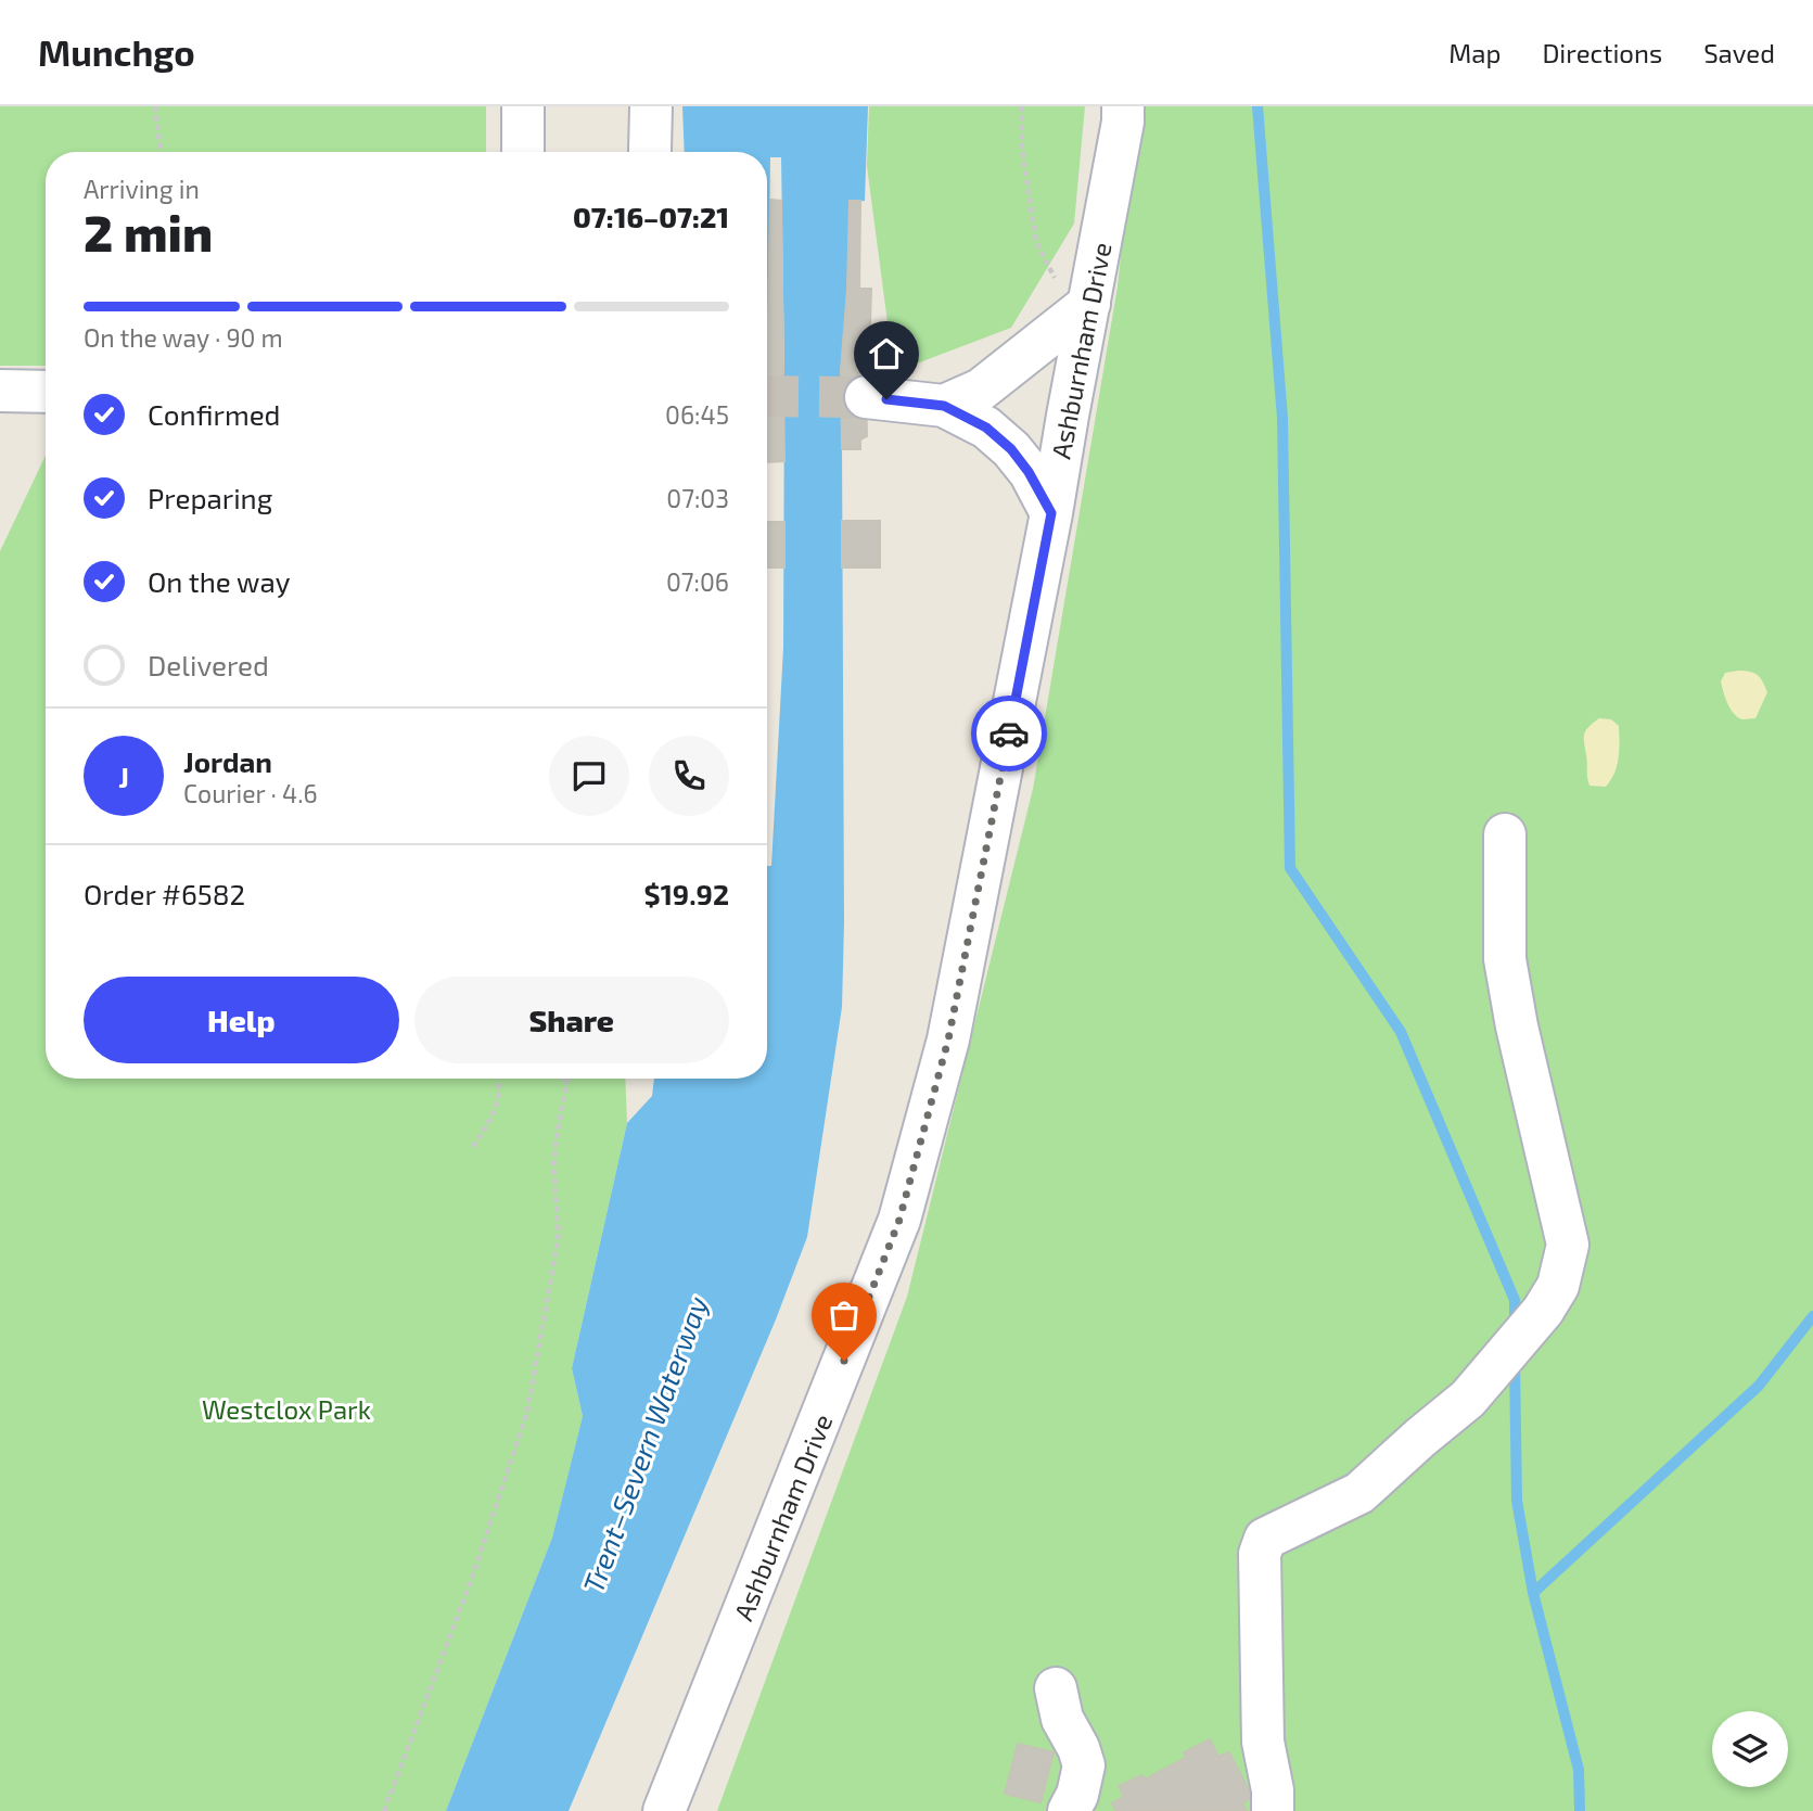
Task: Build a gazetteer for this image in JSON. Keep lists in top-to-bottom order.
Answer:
{
  "streets": {
    "street": ["Ashburnham Drive"]
  },
  "water": ["Trent–Severn Waterway"],
  "parks": ["Westclox Park"],
  "page": {
    "header": "Munchgo",
    "nav": ["Map", "Directions", "Saved"],
    "heading": ["2 min", "Arriving in", "07:16–07:21"],
    "panel": [
      "Jordan",
      "Courier · 4.6",
      "Order #6582",
      "$19.92"
    ],
    "bar": "On the way · 90 m",
    "list": [
      ["Confirmed", "06:45"],
      ["Preparing", "07:03"],
      ["On the way", "07:06"],
      "Delivered"
    ],
    "round": "J",
    "buttons": ["Help", "Share"]
  }
}
